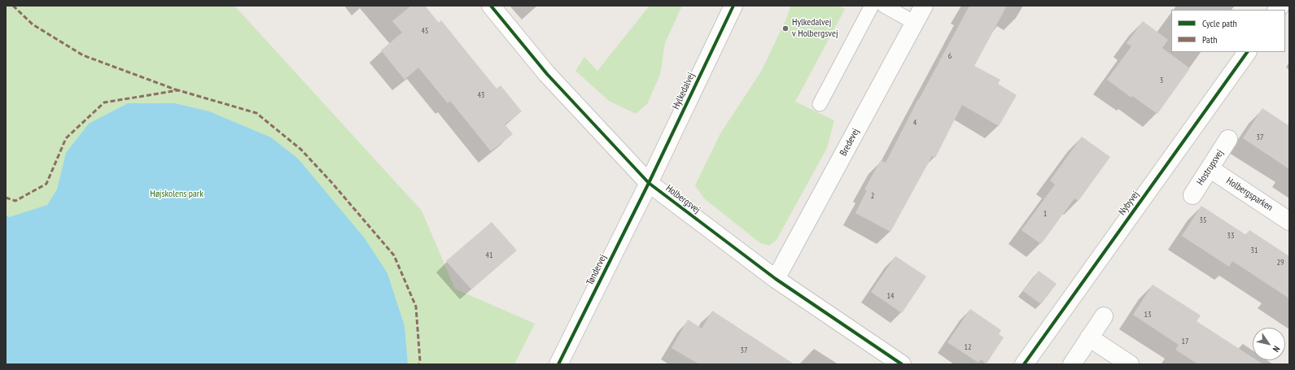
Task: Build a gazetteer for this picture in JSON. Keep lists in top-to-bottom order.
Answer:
{
  "streets": {
    "street": [
      "Hylkedalvej",
      "Bredevej",
      "Hostrupsvej",
      "Holbergsparken",
      "Holbergsvej",
      "Nybyvej",
      "Tøndervej"
    ]
  },
  "crossings": [
    ["Hylkedalvej", "Holbergsvej"],
    ["Hylkedalvej", "Tøndervej"],
    ["Bredevej", "Holbergsvej"],
    ["Hostrupsvej", "Holbergsparken"],
    ["Holbergsvej", "Tøndervej"]
  ],
  "parks": ["Højskolens park"],
  "places": ["Hylkedalvej v Holbergsvej"],
  "house_numbers": [
    "45",
    "6",
    "3",
    "43",
    "4",
    "37",
    "2",
    "1",
    "35",
    "33",
    "31",
    "41",
    "29",
    "14",
    "13",
    "17",
    "12",
    "37"
  ],
  "legend": ["Cycle path", "Path"],
  "north": "bottom right"
}
